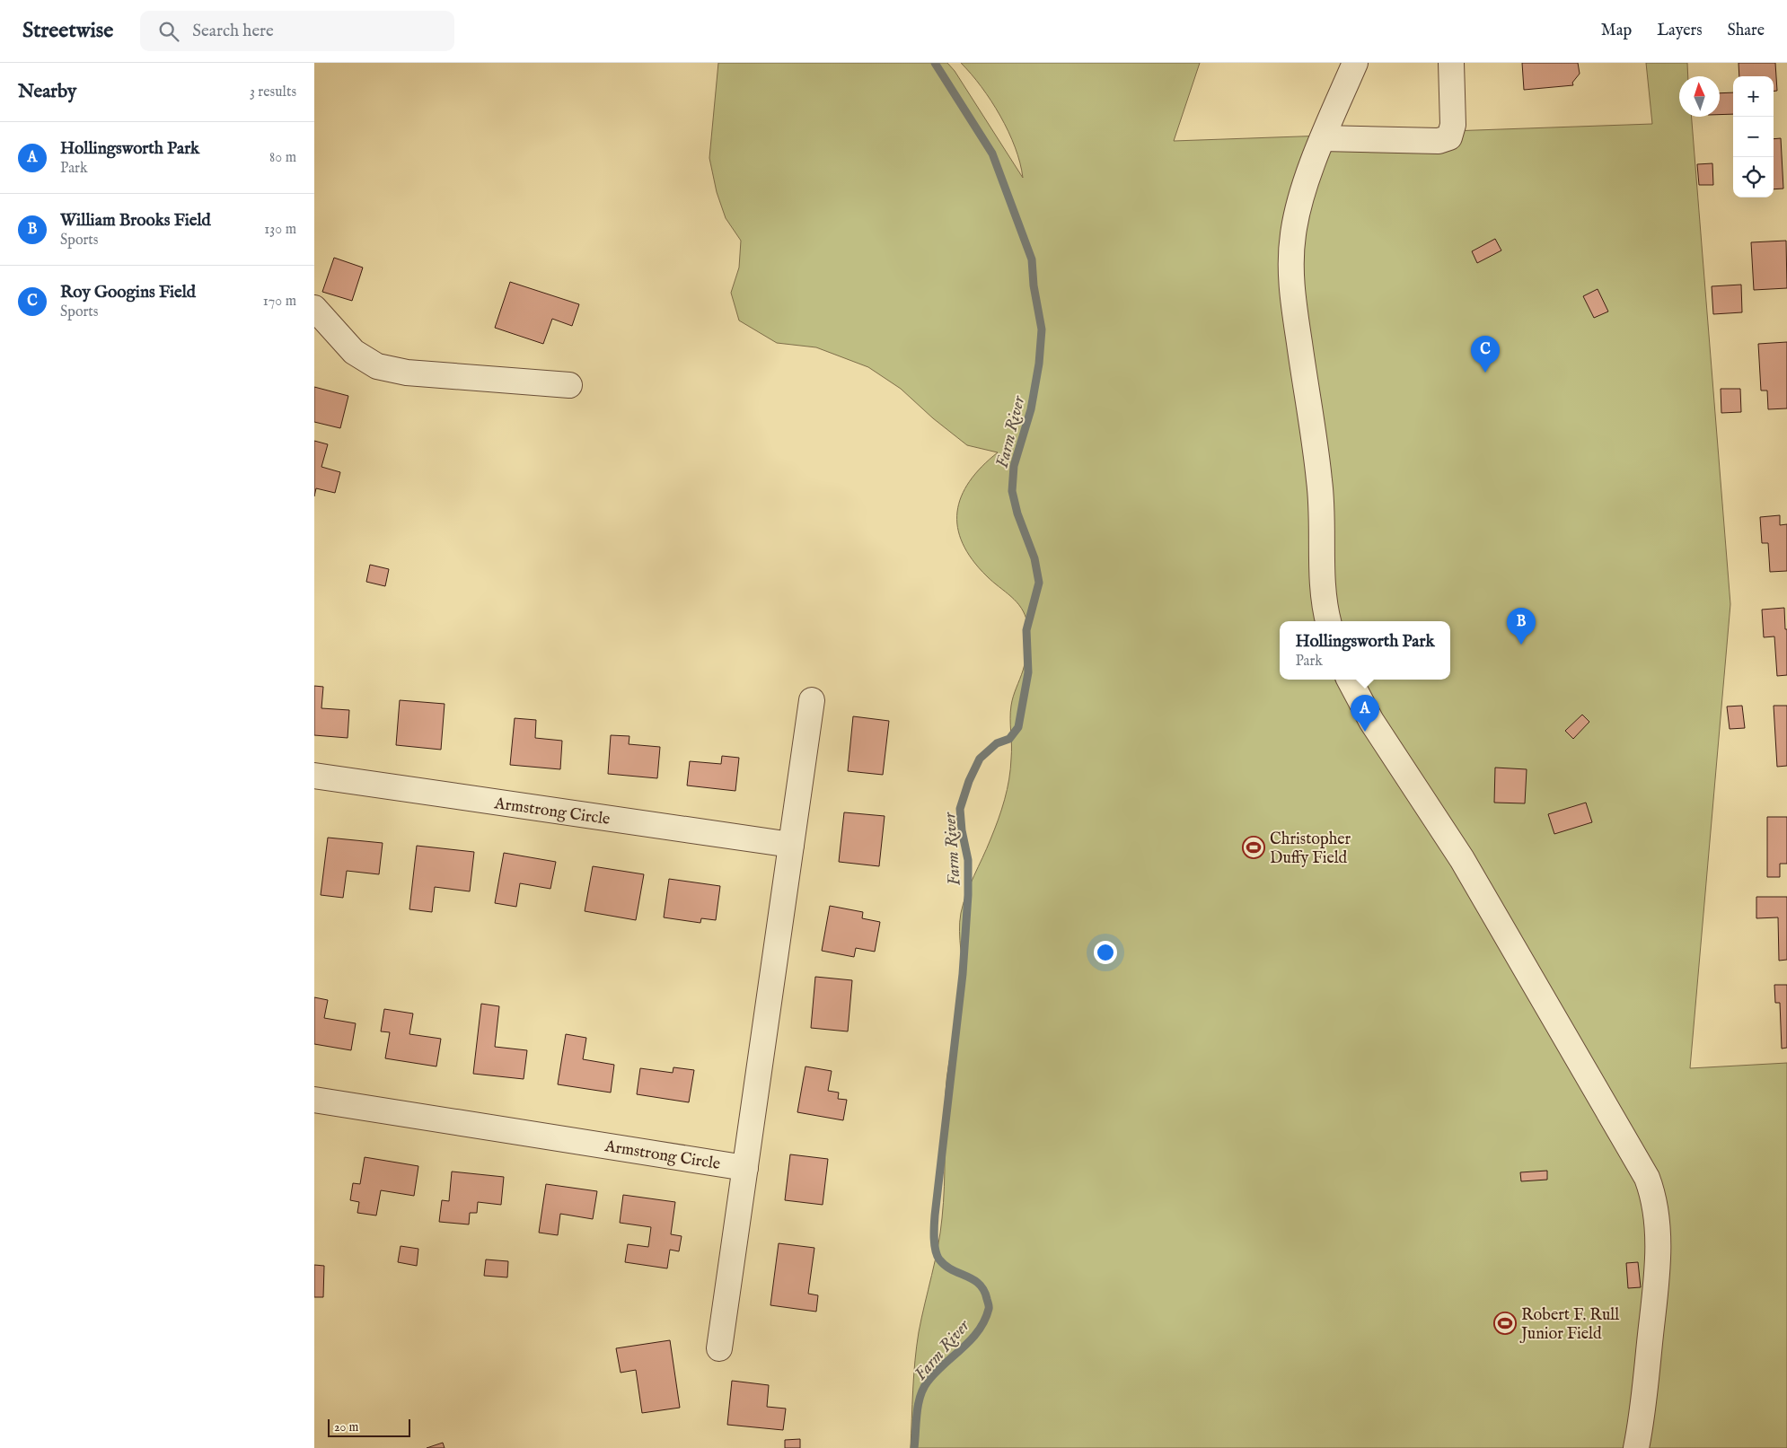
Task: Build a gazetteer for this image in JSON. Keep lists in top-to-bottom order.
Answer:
{
  "streets": {
    "street": ["Armstrong Circle"]
  },
  "water": ["Farm River"],
  "places": {
    "sports": ["Christopher Duffy Field", "Robert F. Rull Junior Field"]
  },
  "scale_bar": "20 m",
  "north": "top",
  "page": {
    "header": "Streetwise",
    "search": "Search here",
    "nav": ["Map", "Layers", "Share"],
    "heading": ["Nearby", "3 results"],
    "map_buttons": ["+", "−"],
    "list": [
      {
        "mark": "A",
        "name": "Hollingsworth Park",
        "note": "Park",
        "value": "80 m"
      },
      {
        "mark": "B",
        "name": "William Brooks Field",
        "note": "Sports",
        "value": "130 m"
      },
      {
        "mark": "C",
        "name": "Roy Googins Field",
        "note": "Sports",
        "value": "170 m"
      }
    ],
    "pins": ["C", "B", "A"],
    "popup": ["Hollingsworth Park", "Park"],
    "scale": "20 m"
  }
}
